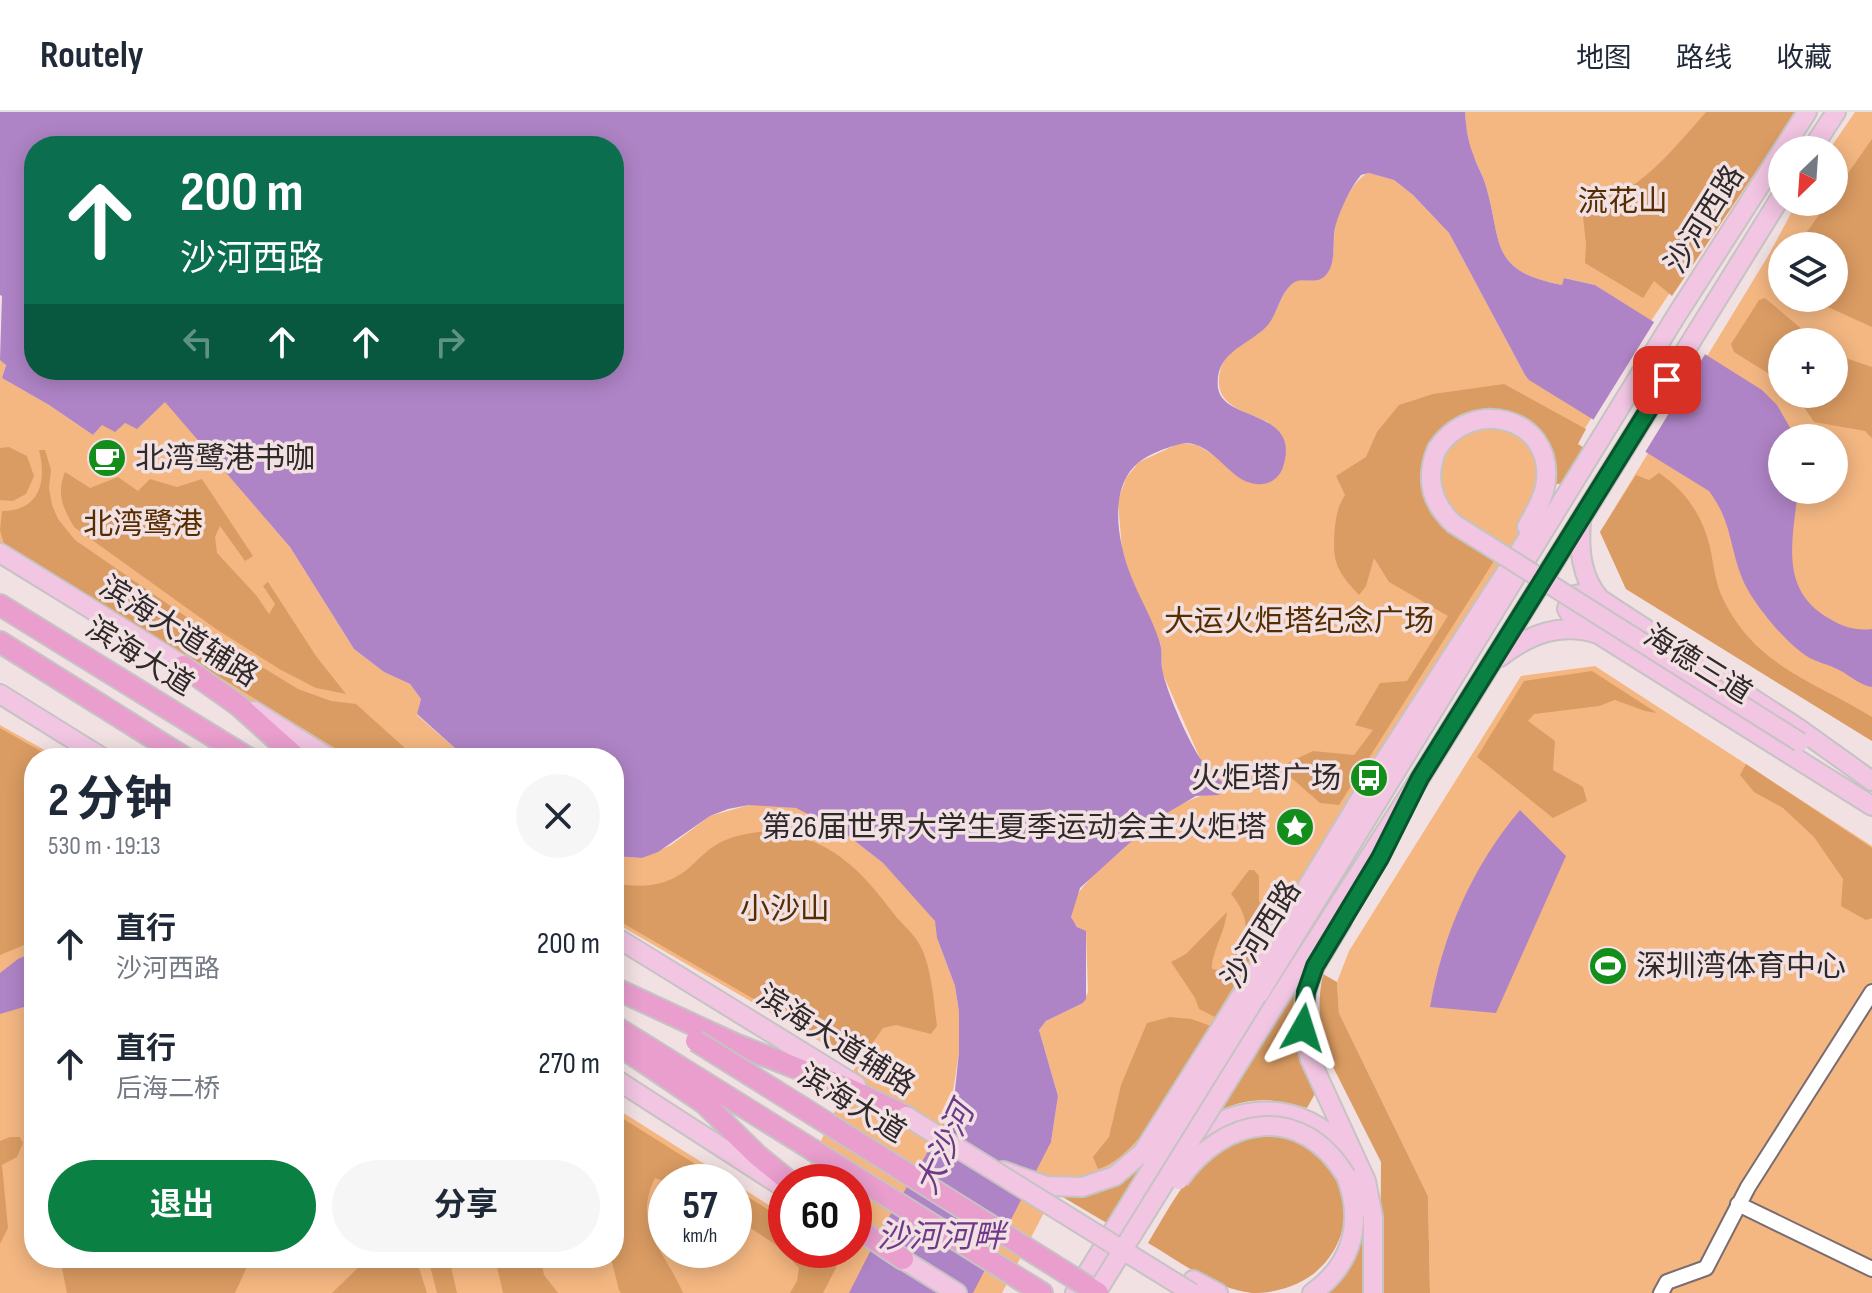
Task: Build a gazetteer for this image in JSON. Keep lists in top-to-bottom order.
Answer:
{
  "streets": {
    "highway": ["滨海大道"],
    "main road": ["沙河西路", "滨海大道辅路", "海德三道"]
  },
  "crossings": [
    ["沙河西路", "滨海大道"],
    ["沙河西路", "海德三道"]
  ],
  "water": ["大沙河", "沙河河畔"],
  "parks": [
    "流花山",
    "北湾鹭港",
    "大运火炬塔纪念广场",
    "小沙山"
  ],
  "places": {
    "cafe": ["北湾鹭港书咖"],
    "bus stop": ["火炬塔广场"],
    "place": ["第26届世界大学生夏季运动会主火炬塔"],
    "sports": ["深圳湾体育中心"]
  },
  "north": "bottom left",
  "page": {
    "header": "Routely",
    "nav": ["地图", "路线", "收藏"],
    "map_buttons": ["+", "−"],
    "turn": ["200 m", "沙河西路"],
    "heading": ["2 分钟", "530 m · 19:13"],
    "list": [
      {
        "name": "直行",
        "note": "沙河西路",
        "value": "200 m"
      },
      {
        "name": "直行",
        "note": "后海二桥",
        "value": "270 m"
      }
    ],
    "buttons": ["退出", "分享"],
    "speed": "57 km/h",
    "limit": "60"
  }
}
